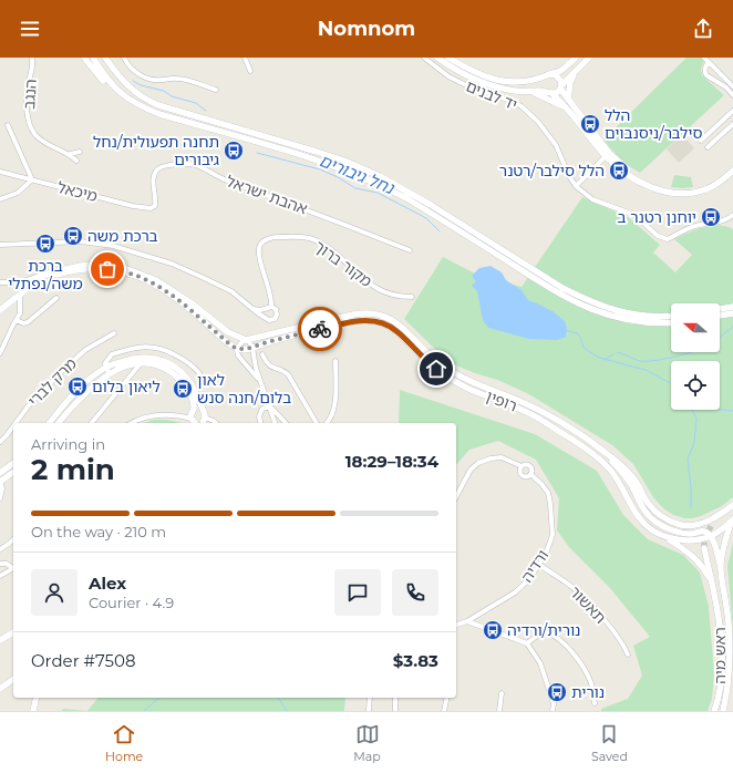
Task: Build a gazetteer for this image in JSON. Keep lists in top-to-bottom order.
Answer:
{
  "streets": {
    "street": [
      "הנגב",
      "יד לבנים",
      "מיכאל",
      "אהבת ישראל",
      "מקור ברוך",
      "מרק לברי",
      "רופין",
      "ורדיה",
      "תאשור",
      "ראש מיה"
    ]
  },
  "crossings": [
    ["מיכאל", "אהבת ישראל"],
    ["רופין", "ראש מיה"],
    ["ורדיה", "תאשור"]
  ],
  "water": ["נחל גיבורים"],
  "places": {
    "bus stop": [
      "הלל סילבר/ניסנבוים",
      "תחנה תפעולית/נחל גיבורים",
      "הלל סילבר/רטנר",
      "יוחנן רטנר ב",
      "ברכת משה",
      "ברכת משה/נפתלי",
      "ליאון בלום",
      "לאון בלום/חנה סנש",
      "נורית/ורדיה",
      "נורית"
    ]
  },
  "north": "left",
  "page": {
    "header": "Nomnom",
    "heading": ["2 min", "Arriving in", "18:29–18:34"],
    "panel": [
      "Alex",
      "Courier · 4.9",
      "Order #7508",
      "$3.83"
    ],
    "bar": "On the way · 210 m",
    "tabs": ["Home", "Map", "Saved"]
  }
}
